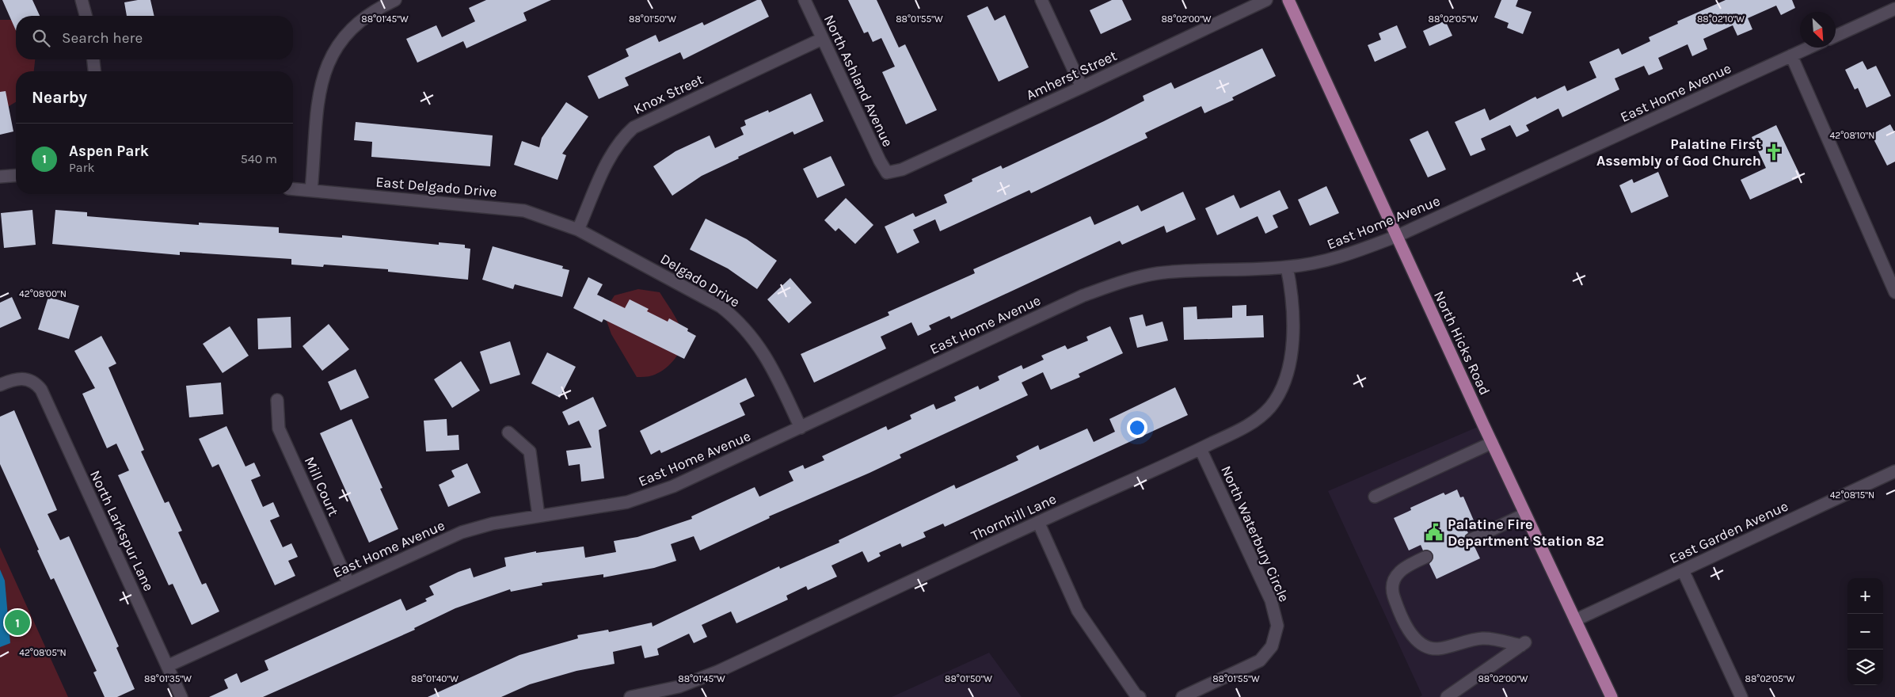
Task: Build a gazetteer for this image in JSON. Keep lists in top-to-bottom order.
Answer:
{
  "streets": {
    "main road": ["North Hicks Road"],
    "street": [
      "Amherst Street",
      "North Ashland Avenue",
      "East Home Avenue",
      "Knox Street",
      "East Delgado Drive",
      "Delgado Drive",
      "Mill Court",
      "Thornhill Lane",
      "North Larkspur Lane",
      "East Garden Avenue",
      "North Waterbury Circle"
    ]
  },
  "crossings": [
    ["Amherst Street", "North Ashland Avenue"],
    ["North Ashland Avenue", "Knox Street"],
    ["East Home Avenue", "Delgado Drive"],
    ["East Home Avenue", "North Hicks Road"],
    ["East Home Avenue", "Mill Court"],
    ["East Home Avenue", "Thornhill Lane"],
    ["East Home Avenue", "North Larkspur Lane"],
    ["Knox Street", "East Delgado Drive"],
    ["Knox Street", "Delgado Drive"],
    ["East Delgado Drive", "Delgado Drive"],
    ["North Hicks Road", "East Garden Avenue"],
    ["Thornhill Lane", "North Waterbury Circle"]
  ],
  "places": {
    "church": ["Palatine First Assembly of God Church"],
    "public building": ["Palatine Fire Department Station 82"]
  },
  "north": "bottom right",
  "page": {
    "search": "Search here",
    "heading": "Nearby",
    "list": [
      {
        "mark": "1",
        "name": "Aspen Park",
        "note": "Park",
        "value": "540 m"
      }
    ],
    "map_buttons": ["+", "−"],
    "pins": "1"
  },
  "coordinates": [
    "88°01'45\"W",
    "88°01'50\"W",
    "88°01'55\"W",
    "88°02'00\"W",
    "88°02'05\"W",
    "88°02'10\"W",
    "42°08'10\"N",
    "42°08'00\"N",
    "42°08'15\"N",
    "42°08'05\"N",
    "88°01'35\"W",
    "88°01'40\"W"
  ]
}
